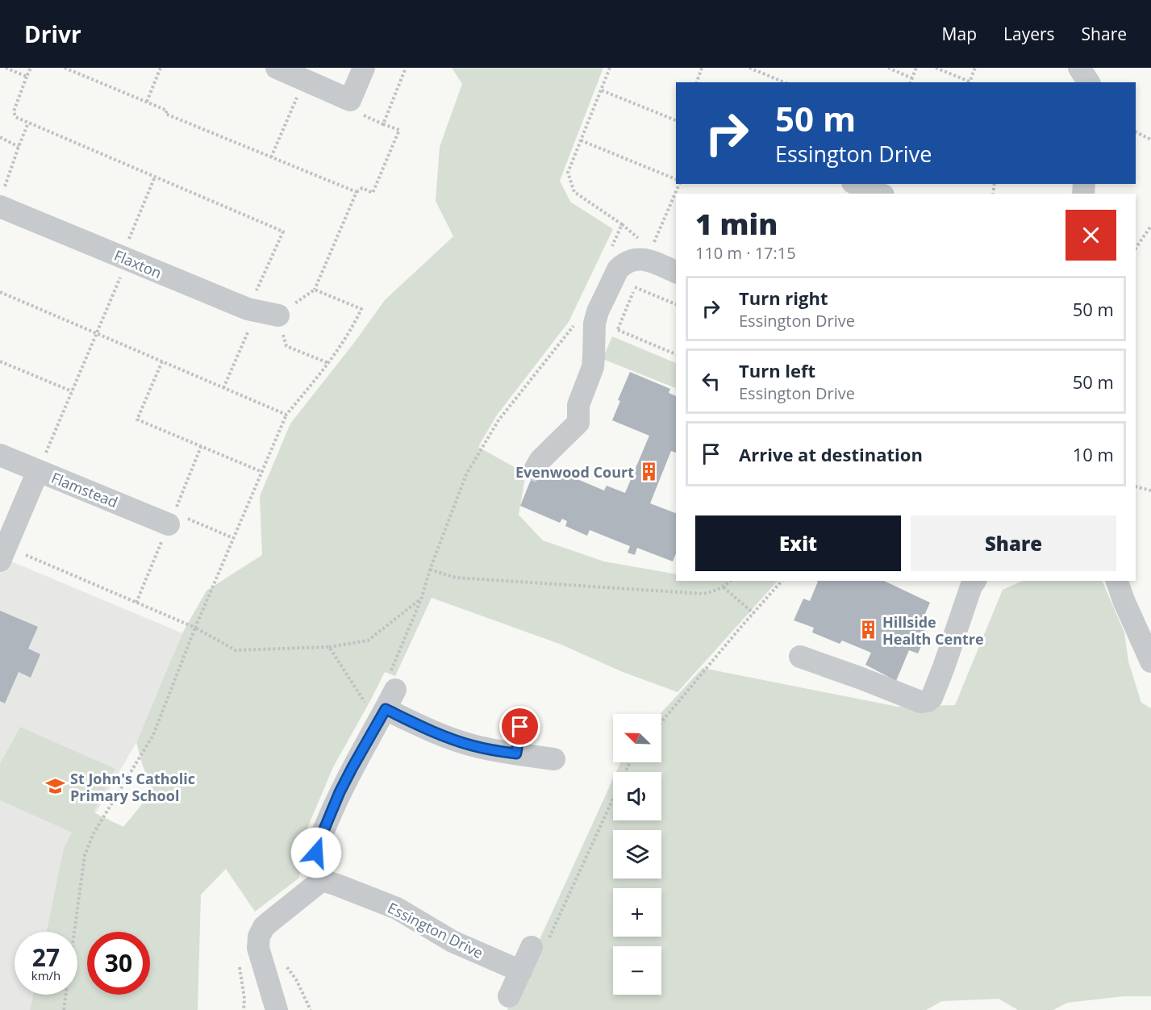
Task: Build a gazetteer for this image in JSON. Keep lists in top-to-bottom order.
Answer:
{
  "streets": {
    "street": ["Flaxton", "Flamstead", "Essington Drive"]
  },
  "places": {
    "building": ["Evenwood Court", "Hillside Health Centre"],
    "school or university": ["St John's Catholic Primary School"]
  },
  "north": "top left",
  "page": {
    "header": "Drivr",
    "nav": ["Map", "Layers", "Share"],
    "turn": ["50 m", "Essington Drive"],
    "heading": ["1 min", "110 m · 17:15"],
    "list": [
      {
        "name": "Turn right",
        "note": "Essington Drive",
        "value": "50 m"
      },
      {
        "name": "Turn left",
        "note": "Essington Drive",
        "value": "50 m"
      },
      {
        "name": "Arrive at destination",
        "value": "10 m"
      }
    ],
    "buttons": ["Exit", "Share"],
    "map_buttons": ["+", "−"],
    "speed": "27 km/h",
    "limit": "30"
  }
}
